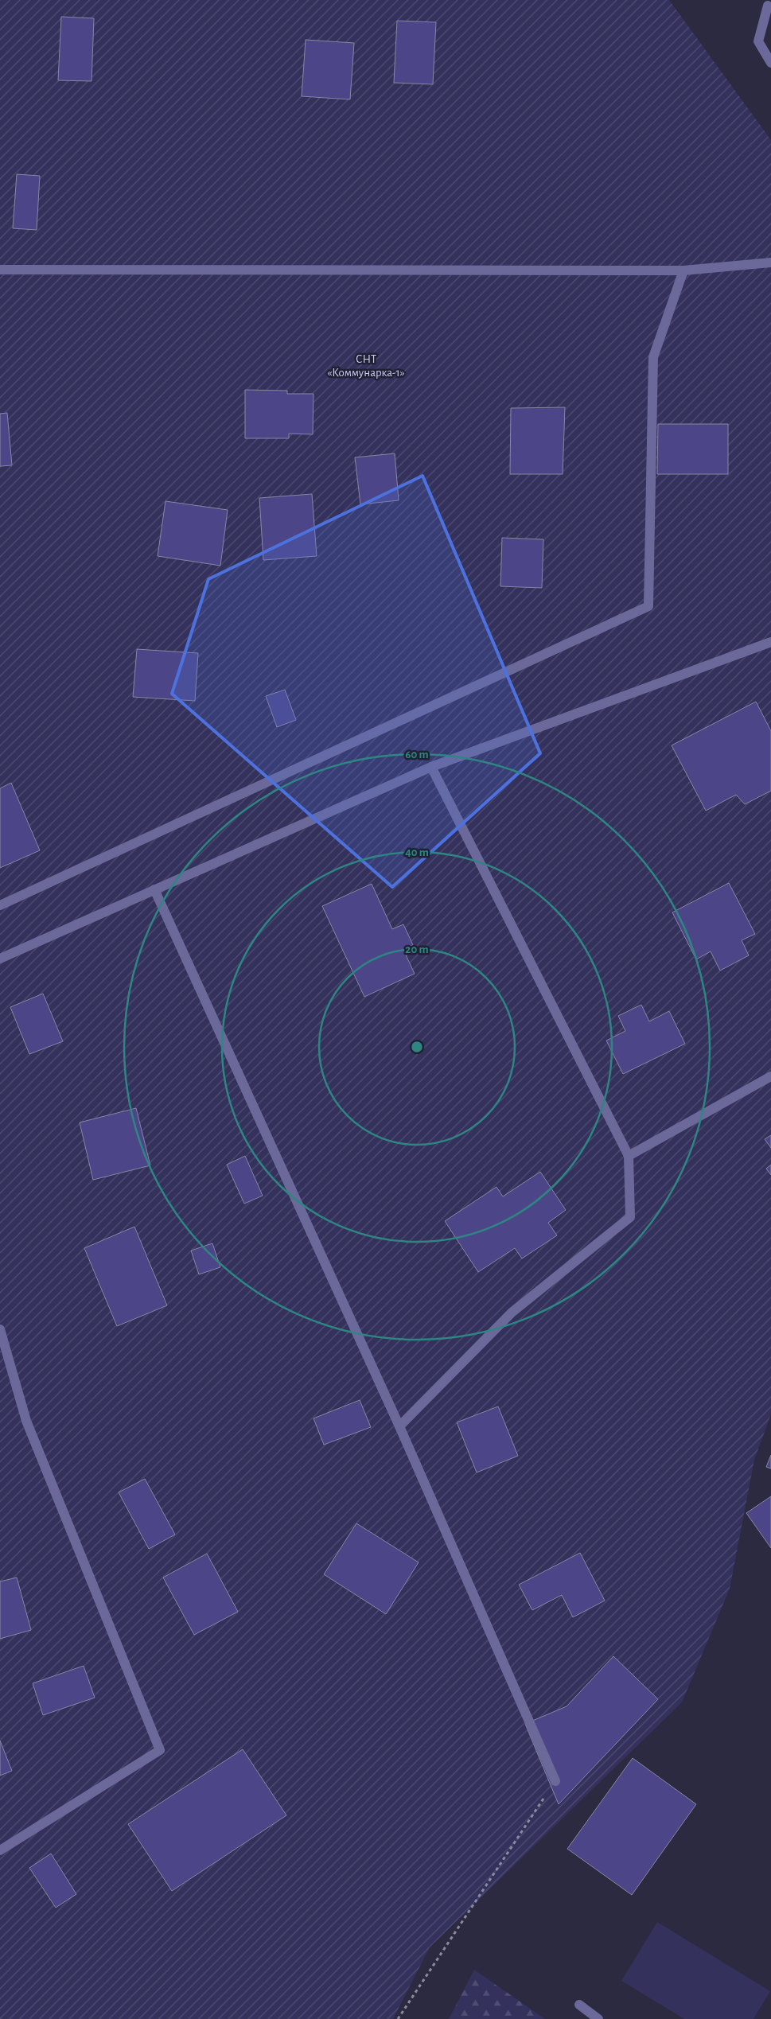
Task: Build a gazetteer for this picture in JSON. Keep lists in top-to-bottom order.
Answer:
{
  "parks": ["СНТ «Коммунарка-1»"],
  "rings": ["60 m", "40 m", "20 m"]
}
